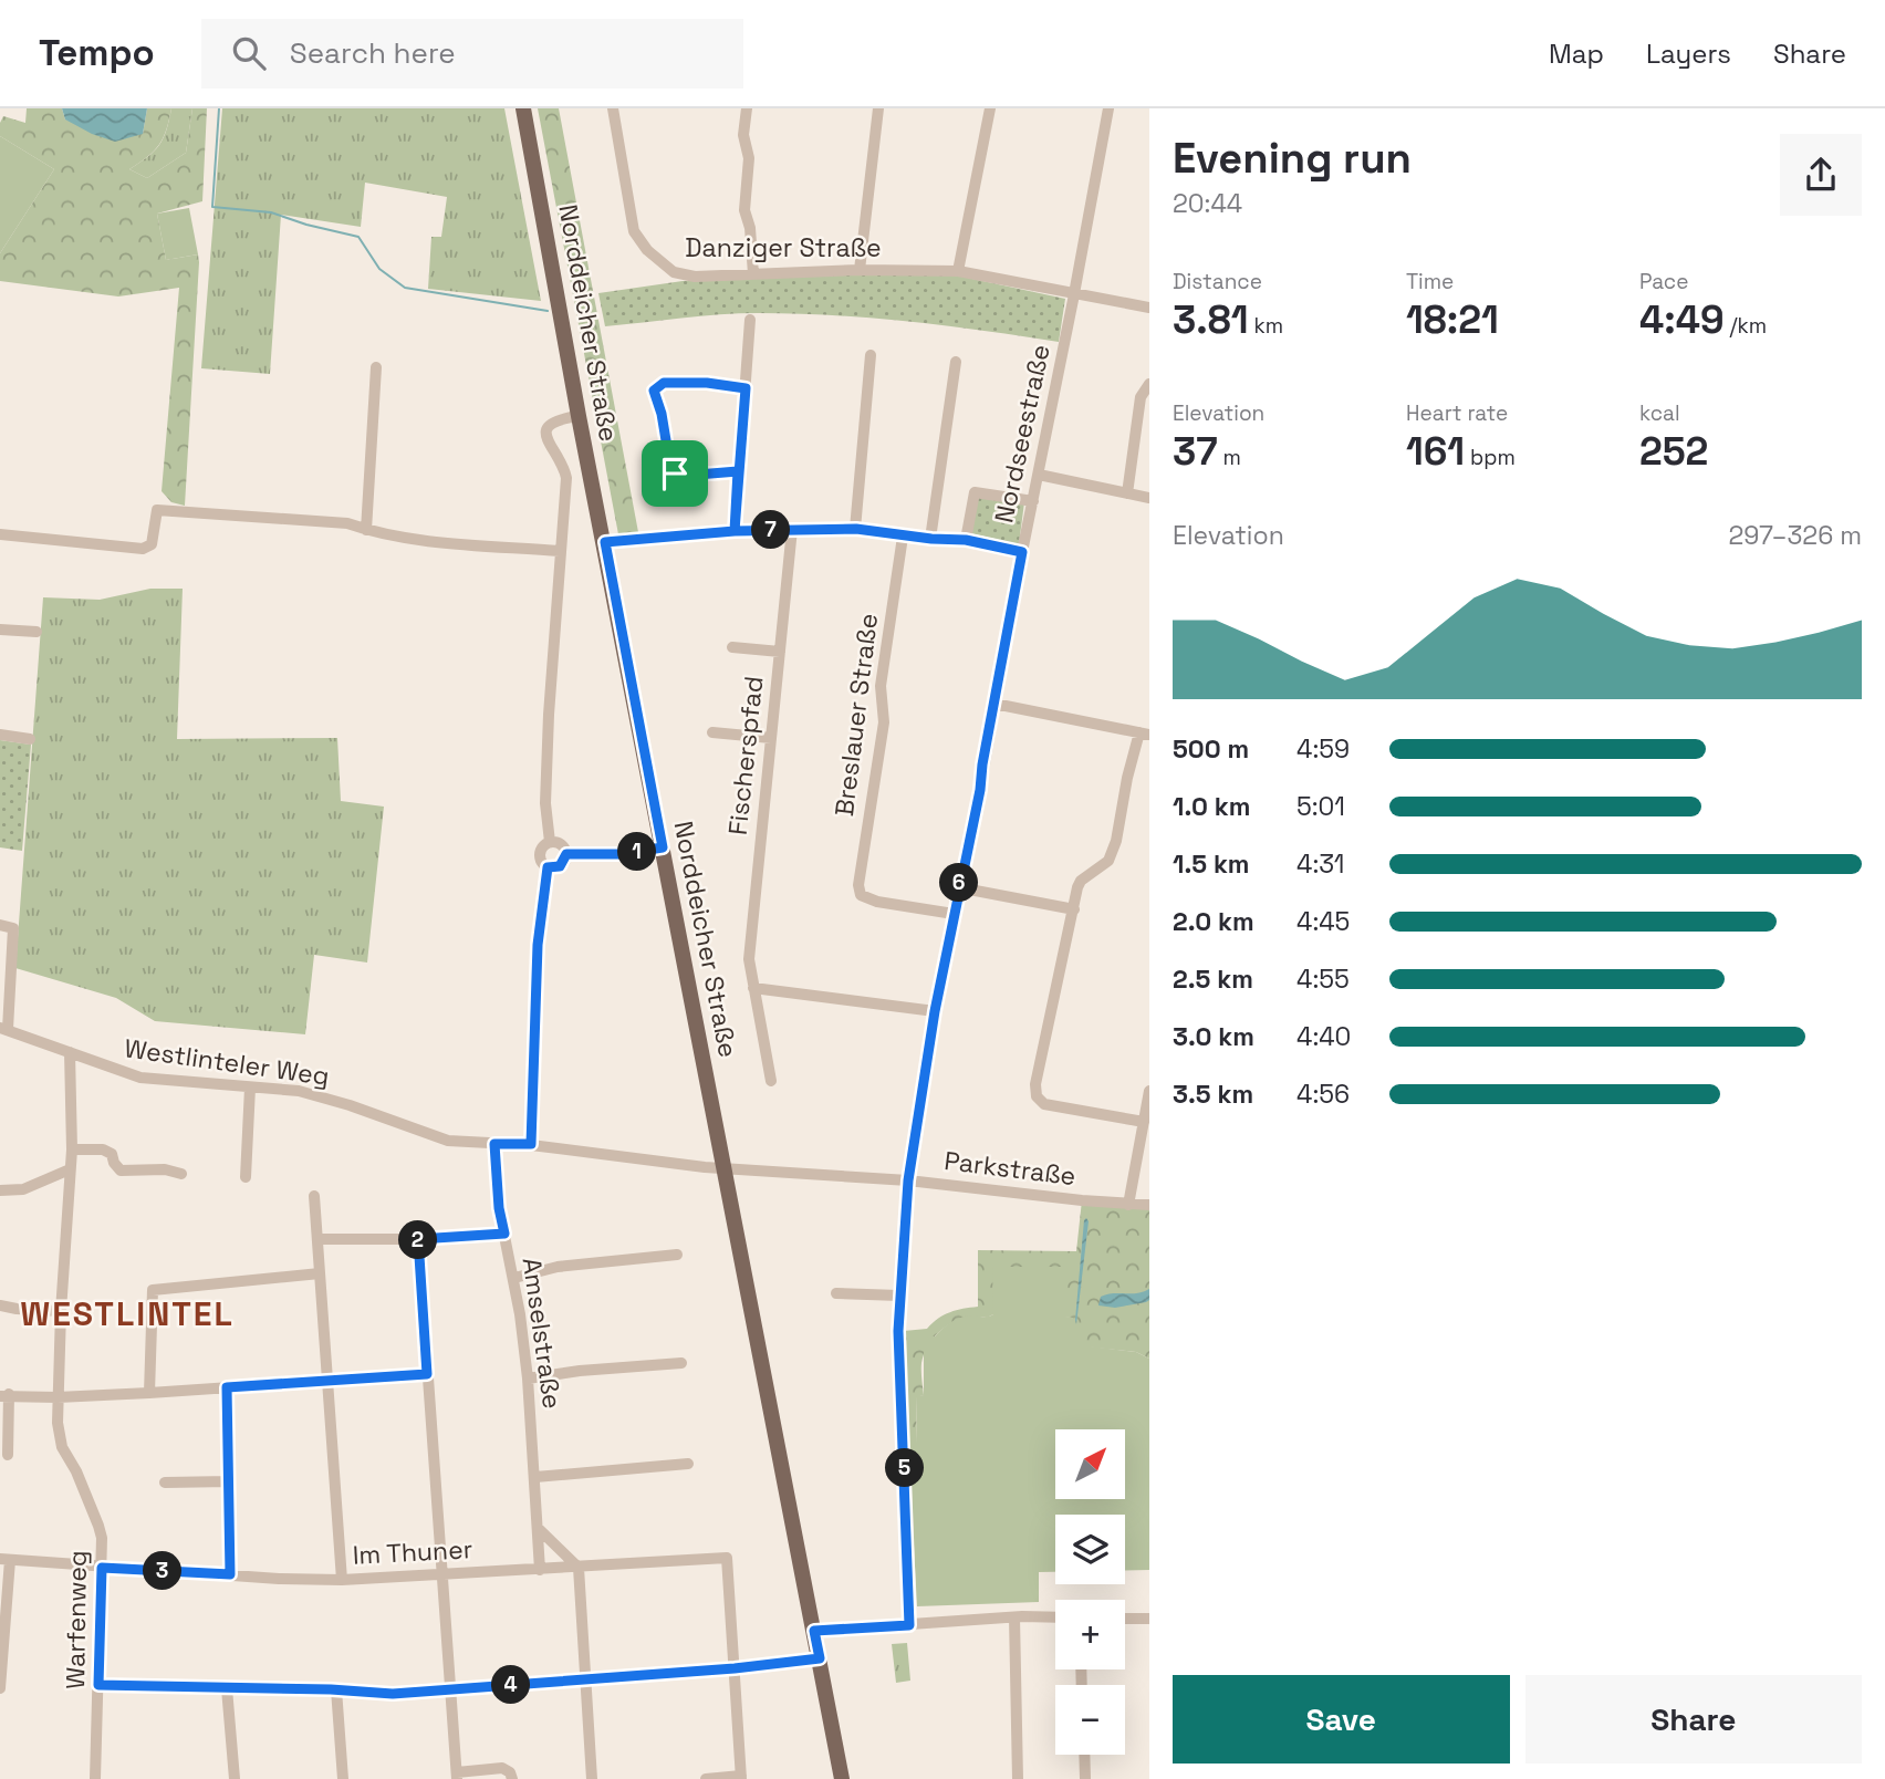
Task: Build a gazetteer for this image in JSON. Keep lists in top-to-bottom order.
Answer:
{
  "streets": {
    "main road": ["Norddeicher Straße"],
    "street": [
      "Danziger Straße",
      "Nordseestraße",
      "Breslauer Straße",
      "Fischerspfad",
      "Westlinteler Weg",
      "Parkstraße",
      "Amselstraße",
      "Im Thuner",
      "Warfenweg"
    ]
  },
  "crossings": [
    ["Danziger Straße", "Nordseestraße"],
    ["Norddeicher Straße", "Westlinteler Weg"],
    ["Norddeicher Straße", "Parkstraße"],
    ["Nordseestraße", "Breslauer Straße"],
    ["Nordseestraße", "Parkstraße"],
    ["Westlinteler Weg", "Parkstraße"],
    ["Westlinteler Weg", "Amselstraße"],
    ["Westlinteler Weg", "Warfenweg"],
    ["Amselstraße", "Im Thuner"],
    ["Im Thuner", "Warfenweg"]
  ],
  "districts": ["WESTLINTEL"],
  "north": "top right",
  "page": {
    "header": "Tempo",
    "search": "Search here",
    "nav": ["Map", "Layers", "Share"],
    "heading": ["Evening run", "20:44"],
    "stats": [
      ["Distance", "3.81 km"],
      ["Time", "18:21"],
      ["Pace", "4:49 /km"],
      ["Elevation", "37 m"],
      ["Heart rate", "161 bpm"],
      ["kcal", "252"]
    ],
    "chart": ["Elevation", "297–326 m"],
    "pins": [
      "7",
      "1",
      "6",
      "2",
      "5",
      "3",
      "4"
    ],
    "list": [
      {
        "name": "500 m",
        "note": "4:59"
      },
      {
        "name": "1.0 km",
        "note": "5:01"
      },
      {
        "name": "1.5 km",
        "note": "4:31"
      },
      {
        "name": "2.0 km",
        "note": "4:45"
      },
      {
        "name": "2.5 km",
        "note": "4:55"
      },
      {
        "name": "3.0 km",
        "note": "4:40"
      },
      {
        "name": "3.5 km",
        "note": "4:56"
      }
    ],
    "map_buttons": ["+", "−"],
    "buttons": ["Save", "Share"]
  }
}
